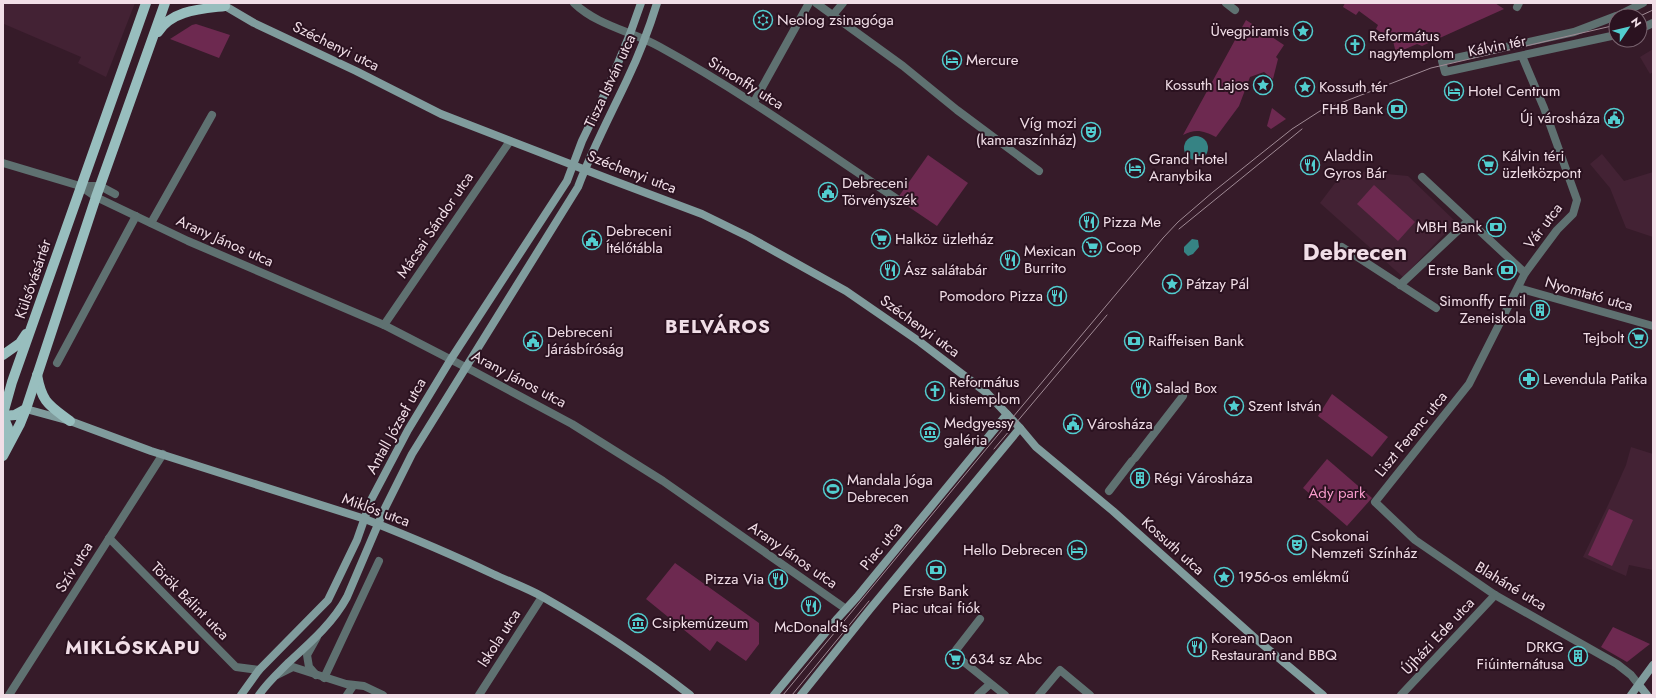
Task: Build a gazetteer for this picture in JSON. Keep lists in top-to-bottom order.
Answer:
{
  "streets": {
    "main road": ["Külsővásártér"],
    "street": [
      "Széchenyi utca",
      "Kálvin tér",
      "Tisza István utca",
      "Simonffy utca",
      "Mácsai Sándor utca",
      "Vár utca",
      "Arany János utca",
      "Nyomtató utca",
      "Antall József utca",
      "Liszt Ferenc utca",
      "Miklós utca",
      "Piac utca",
      "Kossuth utca",
      "Szív utca",
      "Blaháné utca",
      "Török Bálint utca",
      "Újházi Ede utca",
      "Iskola utca"
    ]
  },
  "crossings": [
    ["Széchenyi utca", "Tisza István utca"],
    ["Széchenyi utca", "Mácsai Sándor utca"],
    ["Széchenyi utca", "Antall József utca"],
    ["Széchenyi utca", "Piac utca"],
    ["Széchenyi utca", "Kossuth utca"],
    ["Kálvin tér", "Vár utca"],
    ["Tisza István utca", "Simonffy utca"],
    ["Tisza István utca", "Antall József utca"],
    ["Mácsai Sándor utca", "Arany János utca"],
    ["Vár utca", "Nyomtató utca"],
    ["Vár utca", "Liszt Ferenc utca"],
    ["Arany János utca", "Antall József utca"],
    ["Arany János utca", "Piac utca"],
    ["Antall József utca", "Miklós utca"],
    ["Antall József utca", "Török Bálint utca"],
    ["Liszt Ferenc utca", "Blaháné utca"],
    ["Miklós utca", "Szív utca"],
    ["Miklós utca", "Iskola utca"],
    ["Piac utca", "Kossuth utca"],
    ["Szív utca", "Török Bálint utca"],
    ["Blaháné utca", "Újházi Ede utca"]
  ],
  "districts": ["Debrecen", "BELVÁROS", "MIKLÓSKAPU"],
  "parks": ["Ady park"],
  "places": {
    "synagogue": ["Neolog zsinagóga"],
    "place": [
      "Üvegpiramis",
      "Kossuth Lajos",
      "Kossuth tér",
      "Pátzay Pál",
      "Szent István",
      "1956-os emlékmű"
    ],
    "church": ["Református nagytemplom", "Református kistemplom"],
    "hotel": [
      "Mercure",
      "Hotel Centrum",
      "Grand Hotel Aranybika",
      "Hello Debrecen"
    ],
    "bank": [
      "FHB Bank",
      "MBH Bank",
      "Erste Bank",
      "Raiffeisen Bank",
      "Erste Bank Piac utcai fiók"
    ],
    "public building": [
      "Új városháza",
      "Debreceni Törvényszék",
      "Debreceni Ítélőtábla",
      "Debreceni Járásbíróság",
      "Városháza"
    ],
    "theatre": ["Víg mozi (kamaraszínház)", "Csokonai Nemzeti Színház"],
    "restaurant": [
      "Aladdin Gyros Bár",
      "Pizza Me",
      "Mexican Burrito",
      "Ász salátabár",
      "Pomodoro Pizza",
      "Salad Box",
      "Pizza Via",
      "McDonald's",
      "Korean Daon Restaurant and BBQ"
    ],
    "supermarket": [
      "Kálvin téri üzletközpont",
      "Halköz üzletház",
      "Coop",
      "Tejbolt",
      "634 sz Abc"
    ],
    "building": ["Simonffy Emil Zeneiskola", "Régi Városháza", "DRKG Fiúinternátusa"],
    "pharmacy": ["Levendula Patika"],
    "museum": ["Medgyessy galéria", "Csipkemúzeum"],
    "sports": ["Mandala Jóga Debrecen"]
  },
  "north": "top right"
}
